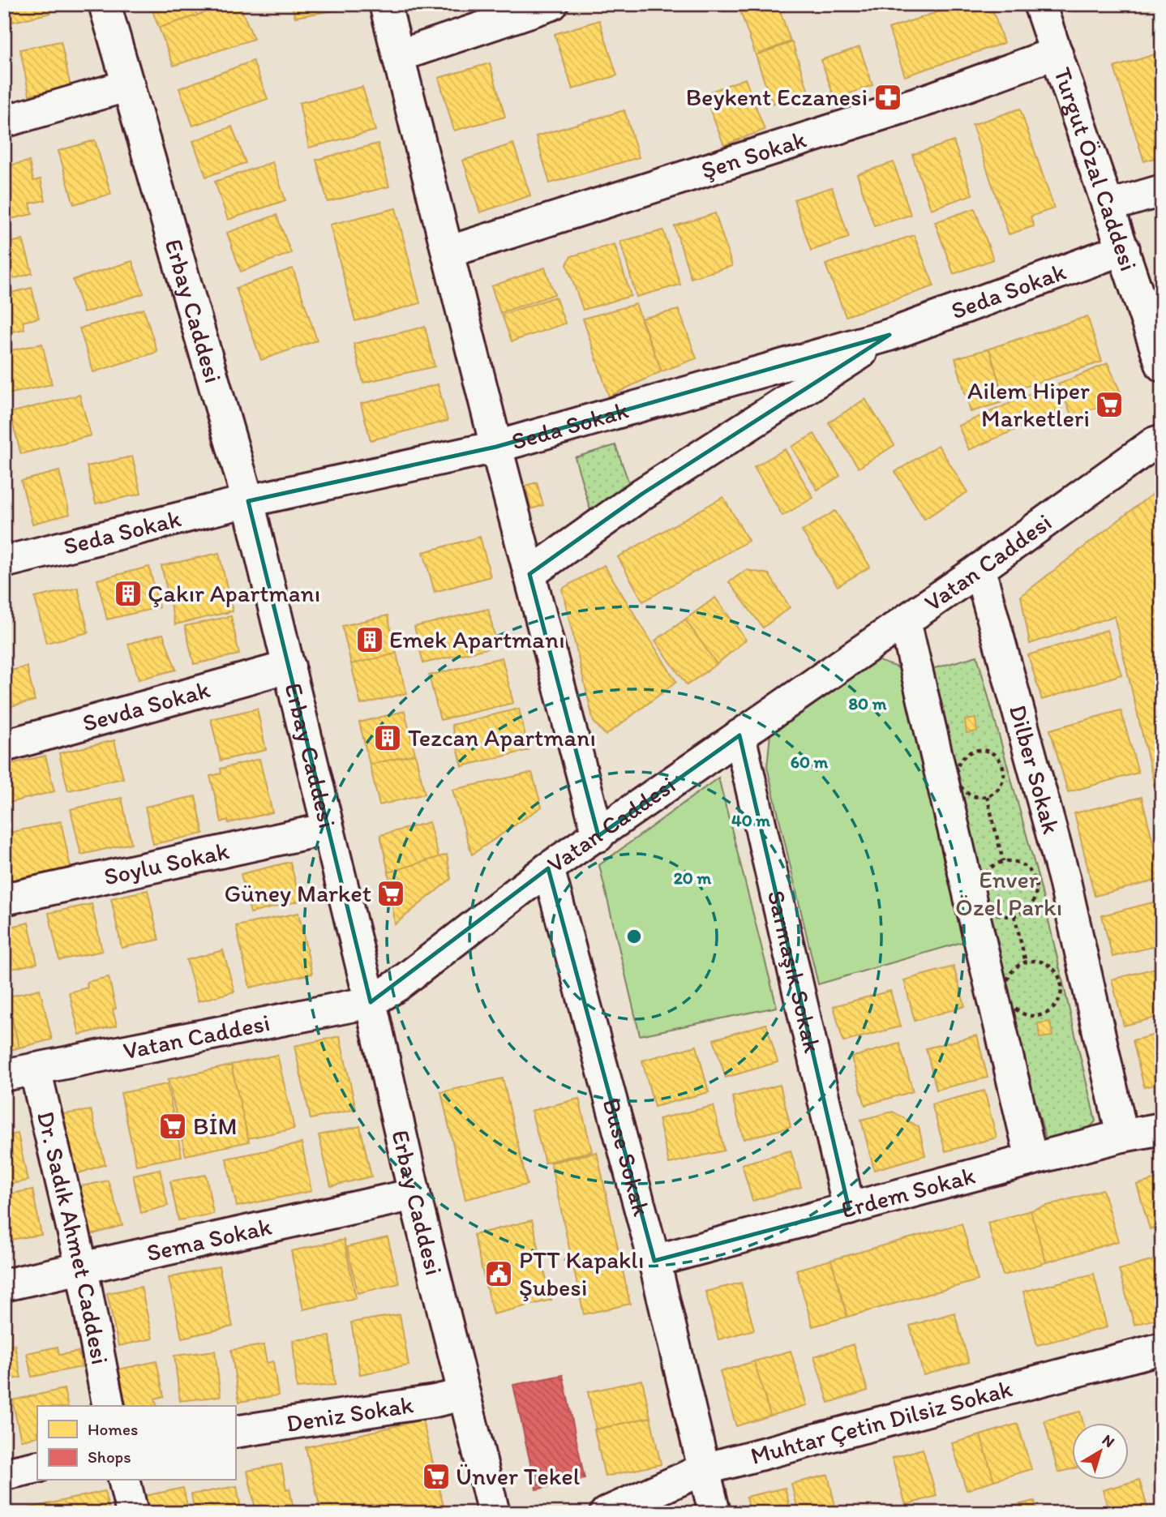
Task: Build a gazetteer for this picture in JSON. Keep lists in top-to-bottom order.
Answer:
{
  "streets": {
    "street": [
      "Şen Sokak",
      "Turgut Özal Caddesi",
      "Seda Sokak",
      "Erbay Caddesi",
      "Vatan Caddesi",
      "Sevda Sokak",
      "Dilber Sokak",
      "Soylu Sokak",
      "Sarmaşık Sokak",
      "Buse Sokak",
      "Erdem Sokak",
      "Dr. Sadık Ahmet Caddesi",
      "Sema Sokak",
      "Deniz Sokak",
      "Muhtar Çetin Dilsiz Sokak"
    ]
  },
  "crossings": [
    ["Şen Sokak", "Turgut Özal Caddesi"],
    ["Turgut Özal Caddesi", "Seda Sokak"],
    ["Seda Sokak", "Erbay Caddesi"],
    ["Erbay Caddesi", "Vatan Caddesi"],
    ["Erbay Caddesi", "Sevda Sokak"],
    ["Erbay Caddesi", "Soylu Sokak"],
    ["Erbay Caddesi", "Sema Sokak"],
    ["Erbay Caddesi", "Deniz Sokak"],
    ["Vatan Caddesi", "Dilber Sokak"],
    ["Vatan Caddesi", "Sarmaşık Sokak"],
    ["Vatan Caddesi", "Buse Sokak"],
    ["Vatan Caddesi", "Dr. Sadık Ahmet Caddesi"],
    ["Dilber Sokak", "Erdem Sokak"],
    ["Sarmaşık Sokak", "Erdem Sokak"],
    ["Buse Sokak", "Erdem Sokak"],
    ["Buse Sokak", "Muhtar Çetin Dilsiz Sokak"],
    ["Dr. Sadık Ahmet Caddesi", "Sema Sokak"]
  ],
  "parks": ["Enver Özel Parkı"],
  "places": {
    "pharmacy": ["Beykent Eczanesi"],
    "supermarket": [
      "Ailem Hiper Marketleri",
      "Güney Market",
      "BİM",
      "Ünver Tekel"
    ],
    "building": ["Çakır Apartmanı", "Emek Apartmanı", "Tezcan Apartmanı"],
    "public building": ["PTT Kapaklı Şubesi"]
  },
  "legend": ["Homes", "Shops"],
  "north": "top right",
  "rings": [
    "80 m",
    "60 m",
    "40 m",
    "20 m"
  ]
}
